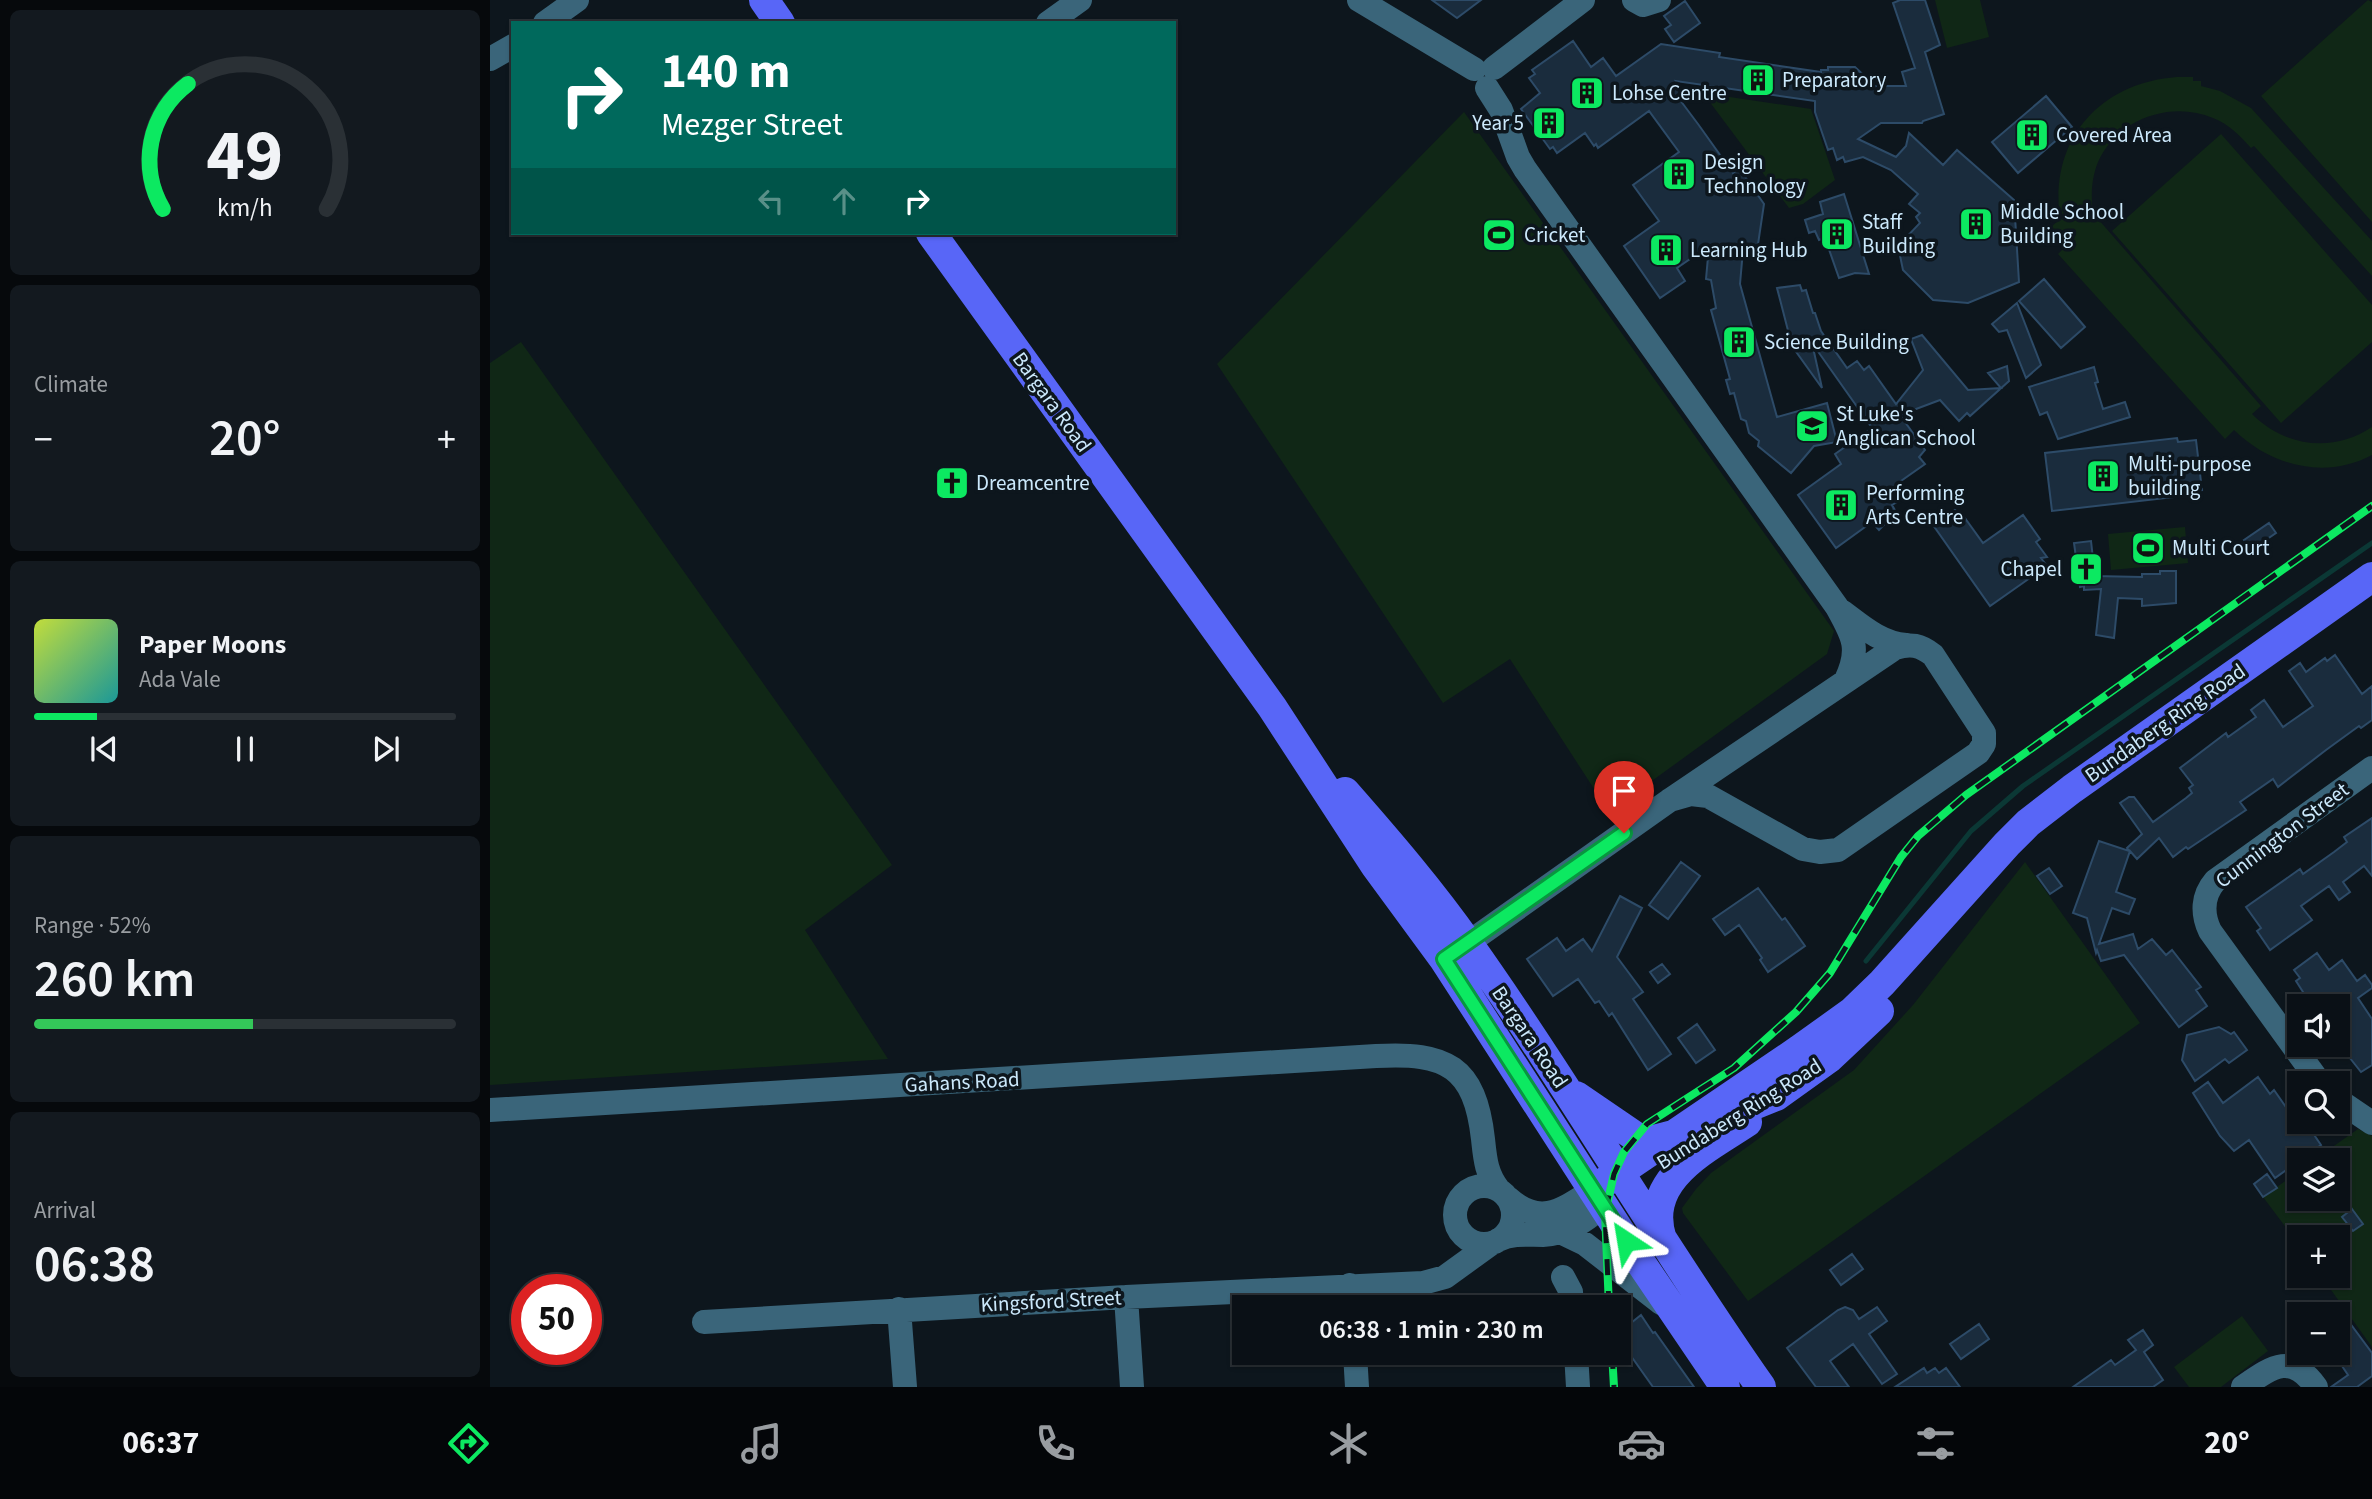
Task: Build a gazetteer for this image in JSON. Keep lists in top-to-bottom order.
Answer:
{
  "streets": {
    "main road": ["Bargara Road", "Bundaberg Ring Road"],
    "street": ["Cunnington Street", "Gahans Road", "Kingsford Street"]
  },
  "crossings": [
    ["Bargara Road", "Bundaberg Ring Road"],
    ["Gahans Road", "Kingsford Street"]
  ],
  "places": {
    "building": [
      "Preparatory",
      "Lohse Centre",
      "Year 5",
      "Covered Area",
      "Design Technology",
      "Middle School Building",
      "Staff Building",
      "Learning Hub",
      "Science Building",
      "Multi-purpose building",
      "Performing Arts Centre"
    ],
    "sports": ["Cricket", "Multi Court"],
    "school or university": ["St Luke's Anglican School"],
    "church": ["Dreamcentre", "Chapel"]
  },
  "page": {
    "turn": ["140 m", "Mezger Street"],
    "tile": [
      "Climate",
      ["Range · 52%", "260 km"],
      ["Arrival", "06:38"]
    ],
    "heat": ["−", "20°", "+"],
    "song": ["Paper Moons", "Ada Vale"],
    "map_buttons": ["+", "−"],
    "limit": "50",
    "trip": "06:38 · 1 min · 230 m",
    "tabs": ["06:37", "20°"],
    "gauge": ["49", "km/h"]
  }
}
